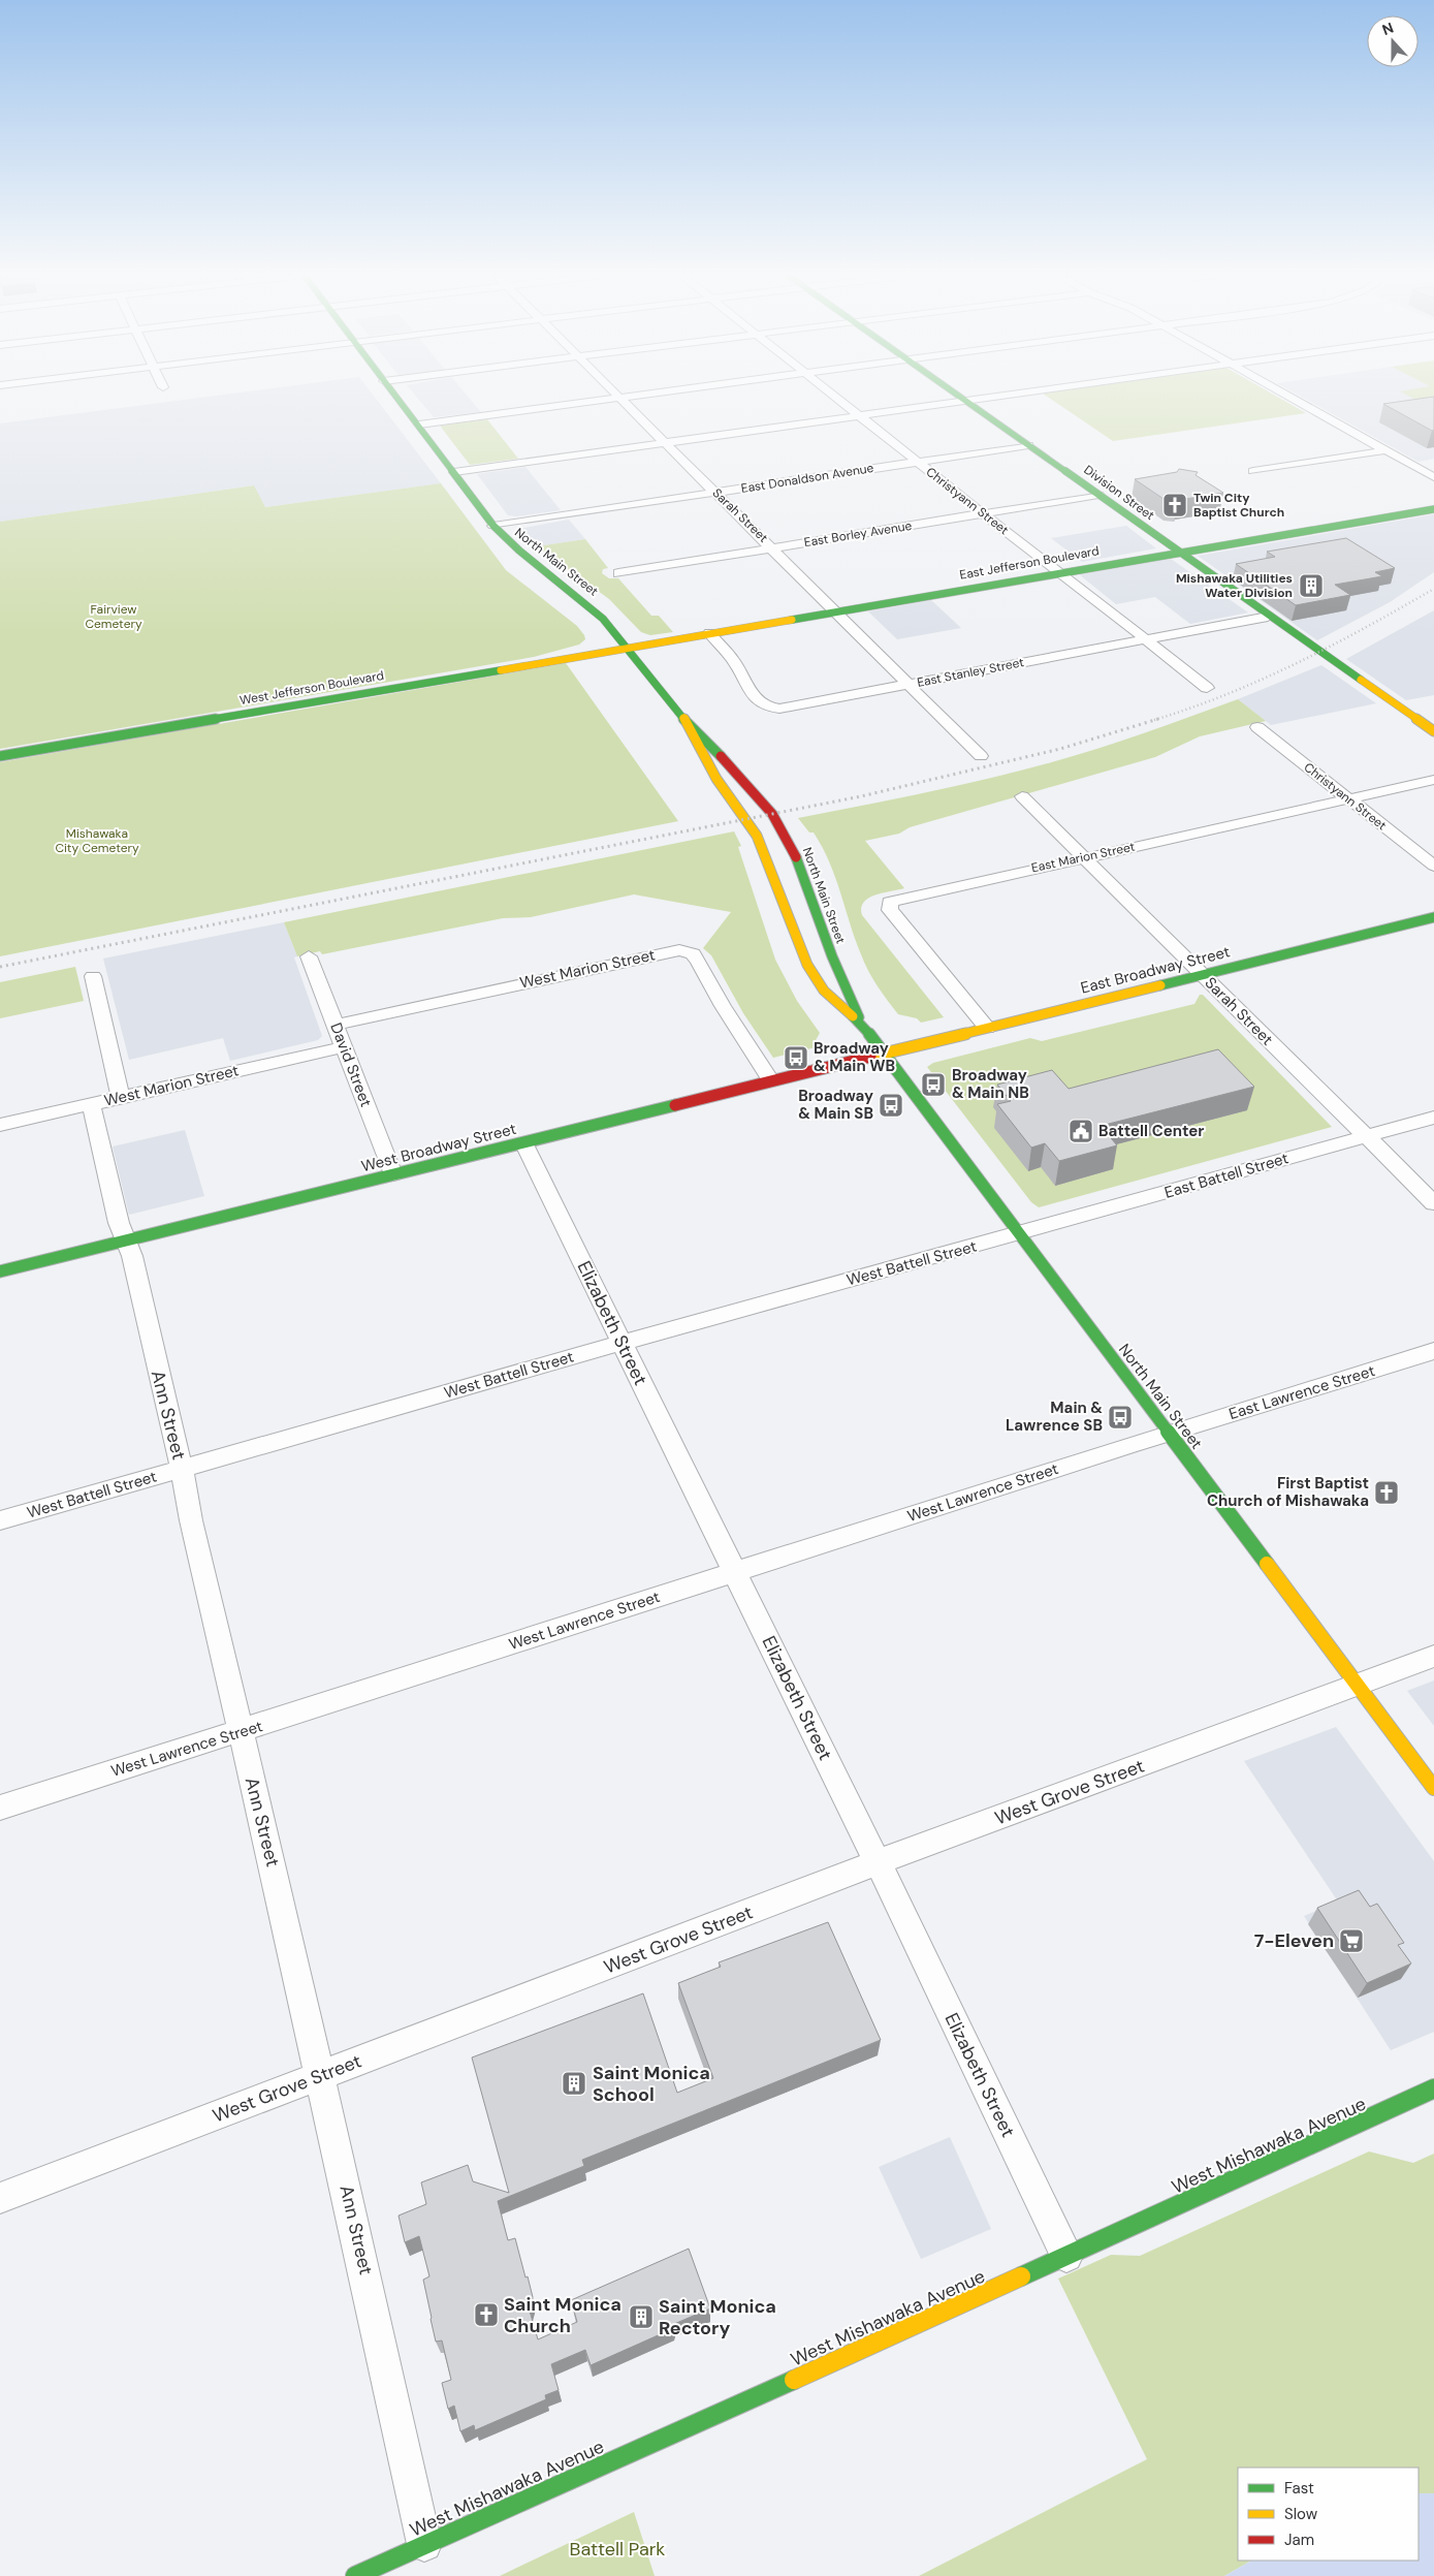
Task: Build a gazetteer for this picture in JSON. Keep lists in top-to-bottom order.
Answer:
{
  "streets": {
    "street": [
      "East Donaldson Avenue",
      "Division Street",
      "Christyann Street",
      "Sarah Street",
      "East Borley Avenue",
      "North Main Street",
      "East Jefferson Boulevard",
      "East Stanley Street",
      "West Jefferson Boulevard",
      "East Marion Street",
      "West Marion Street",
      "East Broadway Street",
      "David Street",
      "West Broadway Street",
      "East Battell Street",
      "West Battell Street",
      "Elizabeth Street",
      "East Lawrence Street",
      "Ann Street",
      "West Lawrence Street",
      "West Grove Street",
      "West Mishawaka Avenue"
    ]
  },
  "crossings": [
    ["East Donaldson Avenue", "Division Street"],
    ["East Donaldson Avenue", "Christyann Street"],
    ["East Donaldson Avenue", "Sarah Street"],
    ["East Donaldson Avenue", "North Main Street"],
    ["Division Street", "East Borley Avenue"],
    ["Division Street", "East Jefferson Boulevard"],
    ["Division Street", "East Stanley Street"],
    ["Christyann Street", "East Borley Avenue"],
    ["Christyann Street", "East Jefferson Boulevard"],
    ["Christyann Street", "East Stanley Street"],
    ["Christyann Street", "East Marion Street"],
    ["Sarah Street", "East Borley Avenue"],
    ["Sarah Street", "East Jefferson Boulevard"],
    ["Sarah Street", "East Stanley Street"],
    ["Sarah Street", "East Marion Street"],
    ["Sarah Street", "East Broadway Street"],
    ["Sarah Street", "East Battell Street"],
    ["North Main Street", "East Jefferson Boulevard"],
    ["North Main Street", "West Jefferson Boulevard"],
    ["North Main Street", "East Broadway Street"],
    ["North Main Street", "West Broadway Street"],
    ["North Main Street", "East Battell Street"],
    ["North Main Street", "West Battell Street"],
    ["North Main Street", "East Lawrence Street"],
    ["North Main Street", "West Lawrence Street"],
    ["North Main Street", "West Grove Street"],
    ["East Jefferson Boulevard", "East Stanley Street"],
    ["East Jefferson Boulevard", "West Jefferson Boulevard"],
    ["East Marion Street", "East Broadway Street"],
    ["West Marion Street", "David Street"],
    ["West Marion Street", "West Broadway Street"],
    ["West Marion Street", "Ann Street"],
    ["East Broadway Street", "West Broadway Street"],
    ["David Street", "West Broadway Street"],
    ["West Broadway Street", "Elizabeth Street"],
    ["West Broadway Street", "Ann Street"],
    ["East Battell Street", "West Battell Street"],
    ["West Battell Street", "Elizabeth Street"],
    ["West Battell Street", "Ann Street"],
    ["Elizabeth Street", "West Lawrence Street"],
    ["Elizabeth Street", "West Grove Street"],
    ["Elizabeth Street", "West Mishawaka Avenue"],
    ["East Lawrence Street", "West Lawrence Street"],
    ["Ann Street", "West Lawrence Street"],
    ["Ann Street", "West Grove Street"],
    ["Ann Street", "West Mishawaka Avenue"]
  ],
  "parks": ["Fairview Cemetery", "Mishawaka City Cemetery", "Battell Park"],
  "places": {
    "church": ["Twin City Baptist Church", "First Baptist Church of Mishawaka", "Saint Monica Church"],
    "building": ["Mishawaka Utilities Water Division", "Saint Monica School", "Saint Monica Rectory"],
    "bus stop": [
      "Broadway & Main WB",
      "Broadway & Main NB",
      "Broadway & Main SB",
      "Main & Lawrence SB"
    ],
    "public building": ["Battell Center"],
    "supermarket": ["7-Eleven"]
  },
  "legend": ["Fast", "Slow", "Jam"],
  "north": "top"
}
